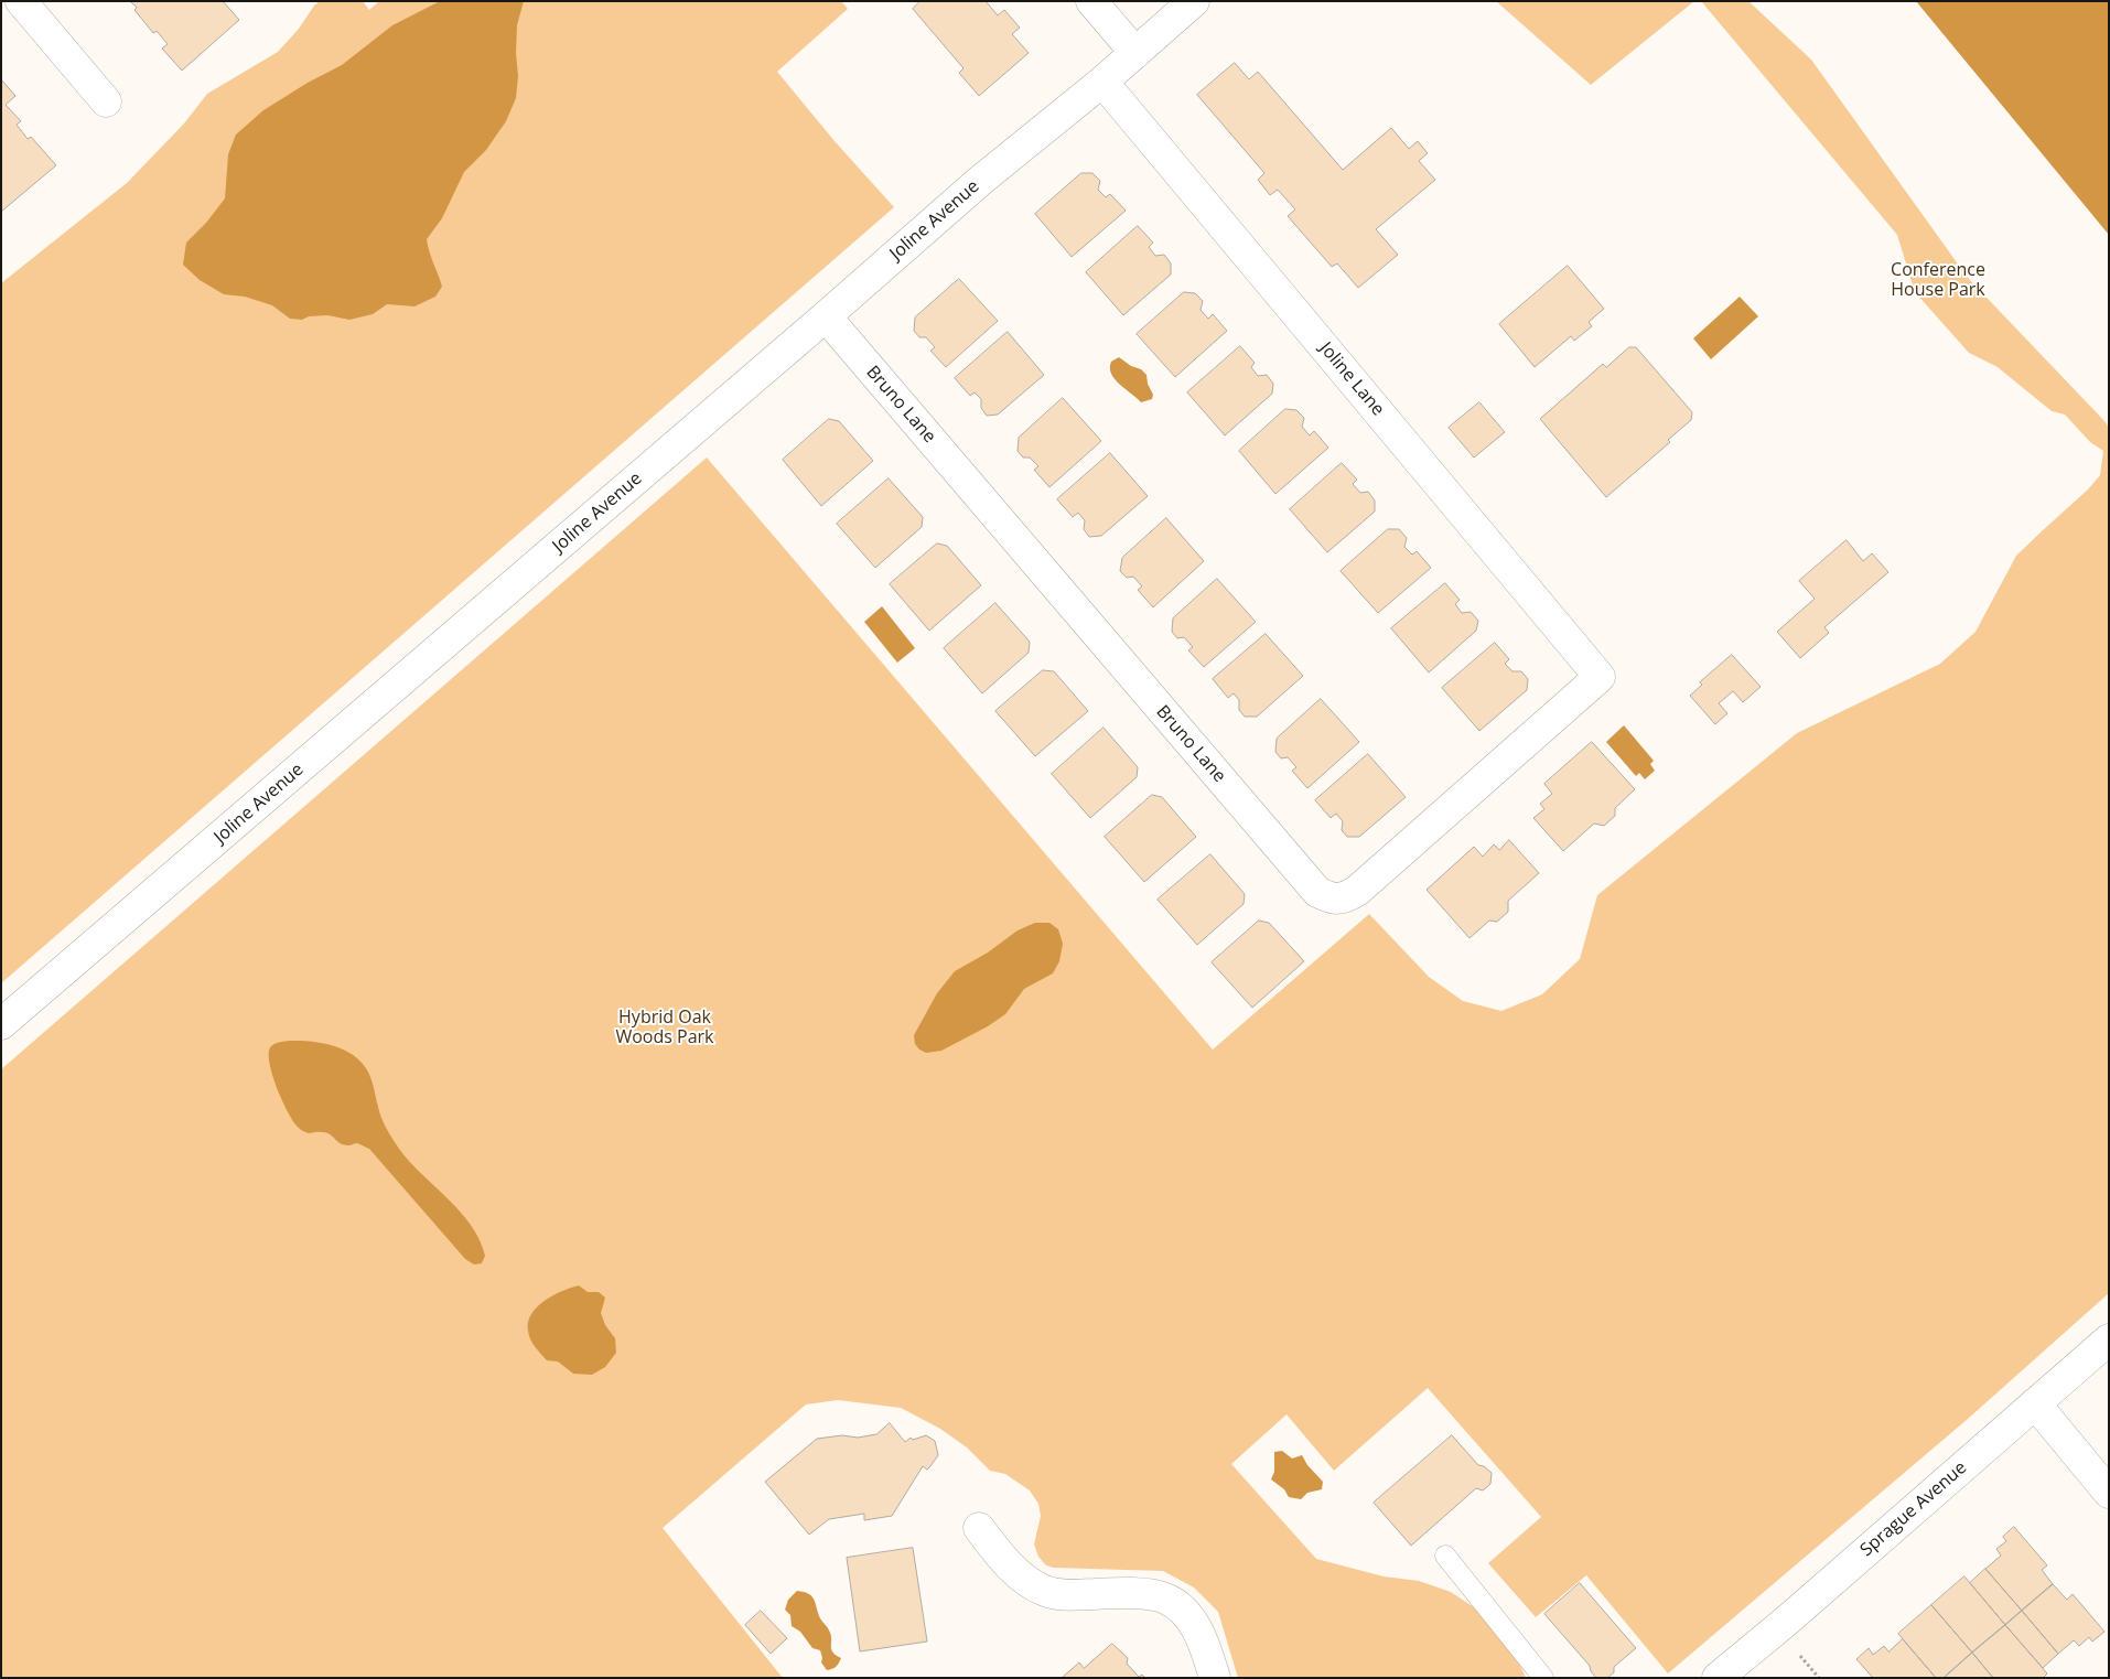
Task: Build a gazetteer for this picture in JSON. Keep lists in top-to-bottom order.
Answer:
{
  "streets": {
    "street": [
      "Joline Avenue",
      "Joline Lane",
      "Bruno Lane",
      "Sprague Avenue"
    ]
  },
  "crossings": [
    ["Joline Avenue", "Joline Lane"],
    ["Joline Avenue", "Bruno Lane"],
    ["Joline Lane", "Bruno Lane"]
  ],
  "parks": ["Conference House Park", "Hybrid Oak Woods Park"]
}
